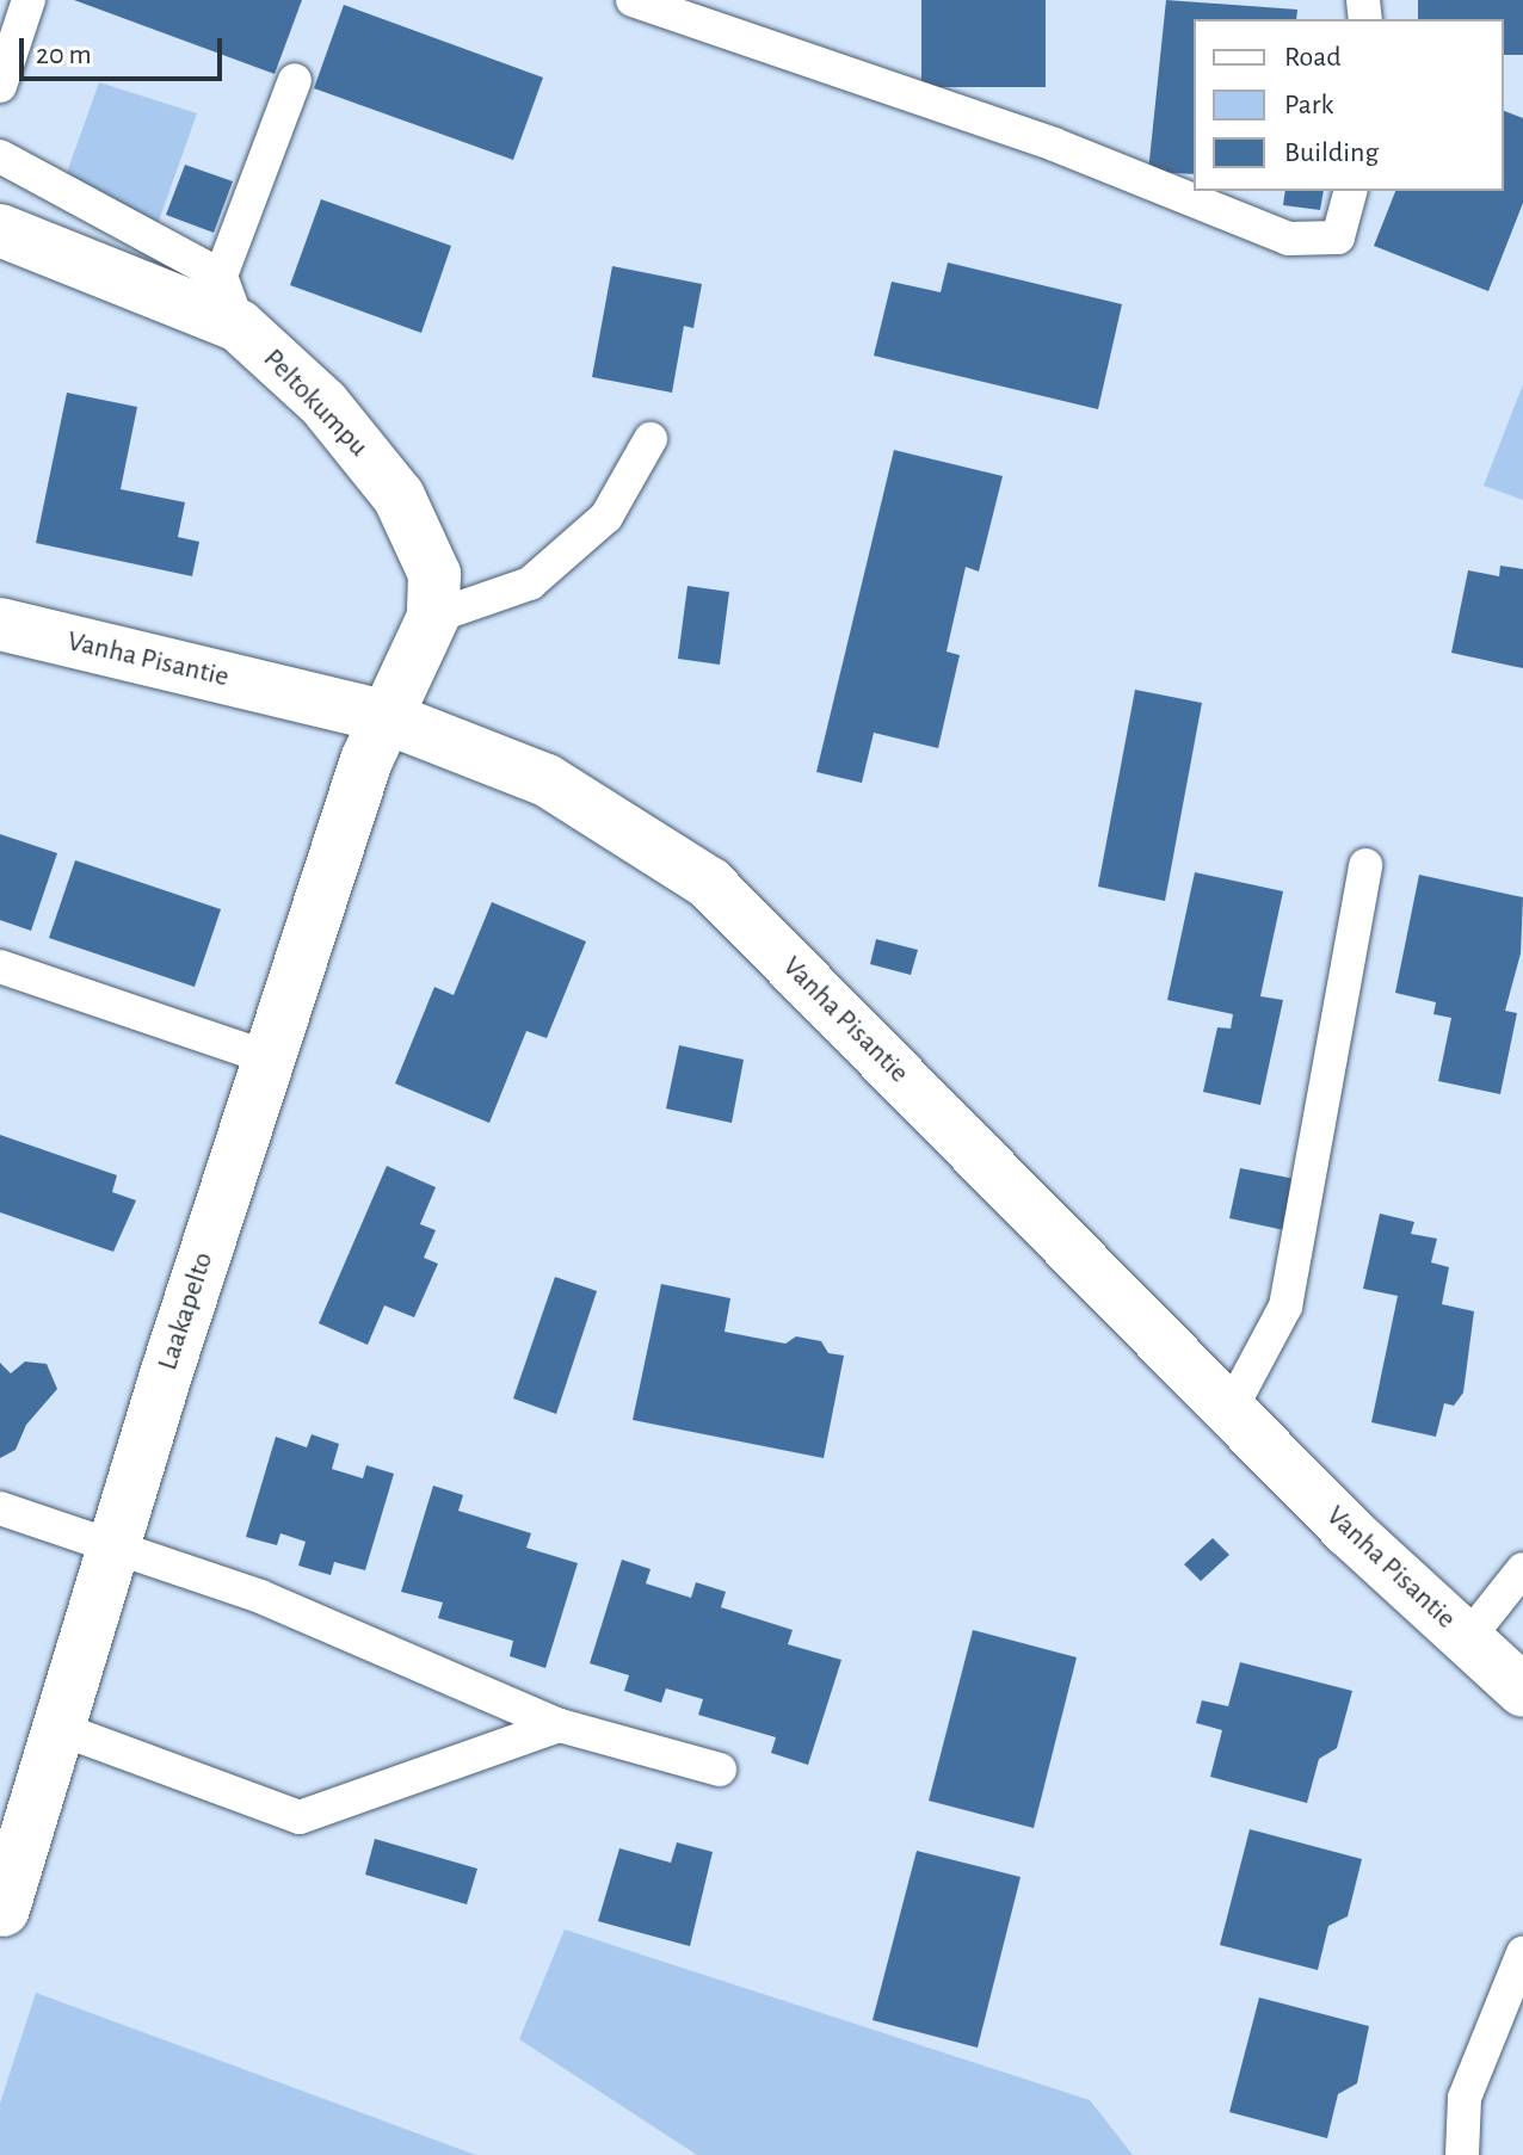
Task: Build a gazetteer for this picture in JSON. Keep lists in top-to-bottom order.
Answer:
{
  "streets": {
    "street": ["Peltokumpu", "Vanha Pisantie", "Laakapelto"]
  },
  "crossings": [
    ["Peltokumpu", "Vanha Pisantie"],
    ["Peltokumpu", "Laakapelto"],
    ["Vanha Pisantie", "Laakapelto"]
  ],
  "legend": ["Road", "Park", "Building"],
  "scale_bar": "20 m"
}
